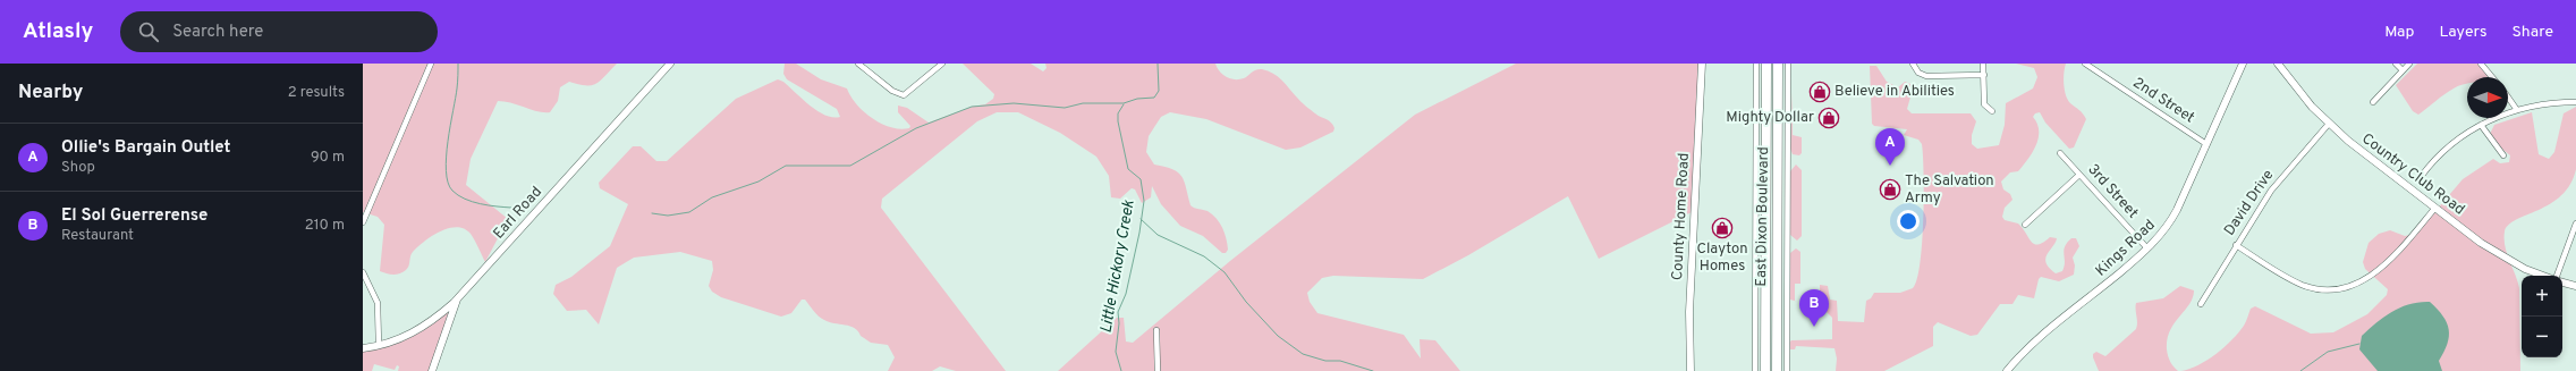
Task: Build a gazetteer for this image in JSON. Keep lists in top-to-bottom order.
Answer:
{
  "streets": {
    "highway": ["East Dixon Boulevard"],
    "street": [
      "2nd Street",
      "Country Club Road",
      "3rd Street",
      "David Drive",
      "Earl Road",
      "County Home Road",
      "Kings Road"
    ]
  },
  "crossings": [
    ["2nd Street", "Kings Road"],
    ["Country Club Road", "David Drive"],
    ["3rd Street", "Kings Road"]
  ],
  "water": ["Little Hickory Creek"],
  "places": {
    "shop": [
      "Believe in Abilities",
      "Mighty Dollar",
      "The Salvation Army",
      "Clayton Homes"
    ]
  },
  "north": "right",
  "page": {
    "header": "Atlasly",
    "search": "Search here",
    "nav": ["Map", "Layers", "Share"],
    "heading": ["Nearby", "2 results"],
    "list": [
      {
        "mark": "A",
        "name": "Ollie's Bargain Outlet",
        "note": "Shop",
        "value": "90 m"
      },
      {
        "mark": "B",
        "name": "El Sol Guerrerense",
        "note": "Restaurant",
        "value": "210 m"
      }
    ],
    "pins": ["A", "B"],
    "map_buttons": ["+", "−"]
  }
}
